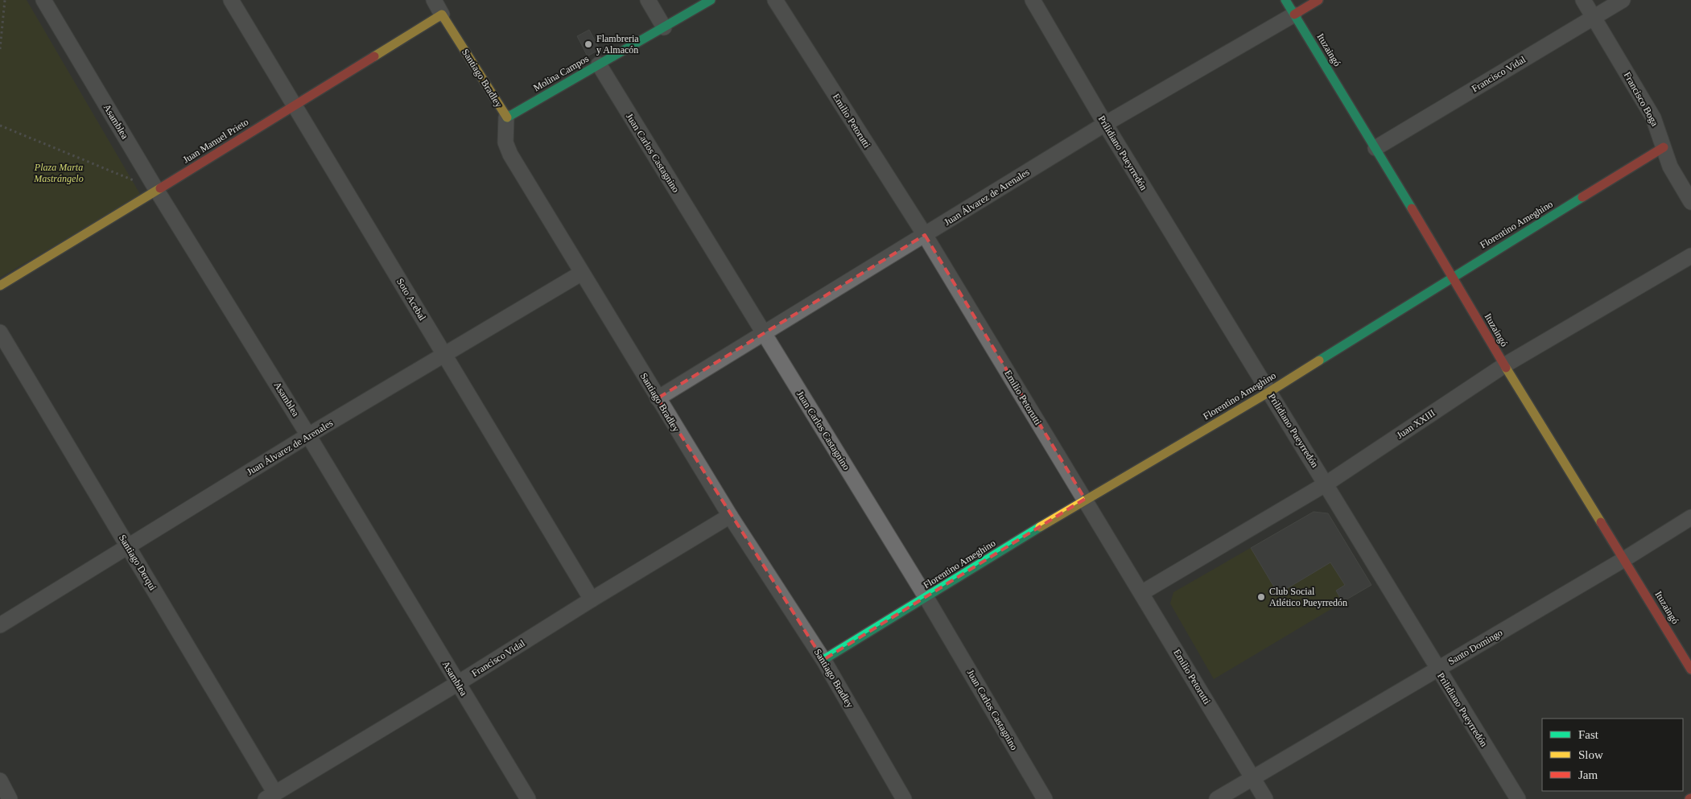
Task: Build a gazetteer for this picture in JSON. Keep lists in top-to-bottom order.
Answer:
{
  "streets": {
    "street": [
      "Ituzaingó",
      "Molina Campos",
      "Francisco Vidal",
      "Santiago Bradley",
      "Francisco Boga",
      "Emilio Petorutti",
      "Asamblea",
      "Juan Manuel Prieto",
      "Juan Carlos Castagnino",
      "Prilidiano Pueyrredón",
      "Juan Álvarez de Arenales",
      "Florentino Ameghino",
      "Soto Acebal",
      "Juan XXIII",
      "Santiago Derqui",
      "Santo Domingo"
    ]
  },
  "crossings": [
    ["Ituzaingó", "Francisco Vidal"],
    ["Ituzaingó", "Juan Álvarez de Arenales"],
    ["Ituzaingó", "Florentino Ameghino"],
    ["Ituzaingó", "Juan XXIII"],
    ["Ituzaingó", "Santo Domingo"],
    ["Molina Campos", "Santiago Bradley"],
    ["Molina Campos", "Juan Carlos Castagnino"],
    ["Francisco Vidal", "Santiago Bradley"],
    ["Francisco Vidal", "Francisco Boga"],
    ["Francisco Vidal", "Asamblea"],
    ["Francisco Vidal", "Soto Acebal"],
    ["Francisco Vidal", "Santiago Derqui"],
    ["Santiago Bradley", "Juan Manuel Prieto"],
    ["Santiago Bradley", "Juan Álvarez de Arenales"],
    ["Santiago Bradley", "Florentino Ameghino"],
    ["Francisco Boga", "Florentino Ameghino"],
    ["Emilio Petorutti", "Juan Álvarez de Arenales"],
    ["Emilio Petorutti", "Florentino Ameghino"],
    ["Emilio Petorutti", "Juan XXIII"],
    ["Emilio Petorutti", "Santo Domingo"],
    ["Asamblea", "Juan Manuel Prieto"],
    ["Asamblea", "Juan Álvarez de Arenales"],
    ["Juan Manuel Prieto", "Soto Acebal"],
    ["Juan Carlos Castagnino", "Juan Álvarez de Arenales"],
    ["Juan Carlos Castagnino", "Florentino Ameghino"],
    ["Prilidiano Pueyrredón", "Juan Álvarez de Arenales"],
    ["Prilidiano Pueyrredón", "Florentino Ameghino"],
    ["Prilidiano Pueyrredón", "Juan XXIII"],
    ["Prilidiano Pueyrredón", "Santo Domingo"],
    ["Juan Álvarez de Arenales", "Soto Acebal"],
    ["Juan Álvarez de Arenales", "Santiago Derqui"]
  ],
  "parks": ["Plaza Marta Mastrángelo"],
  "places": ["Flambreria y Almacón", "Club Social Atlético Pueyrredón"],
  "legend": ["Fast", "Slow", "Jam"]
}
